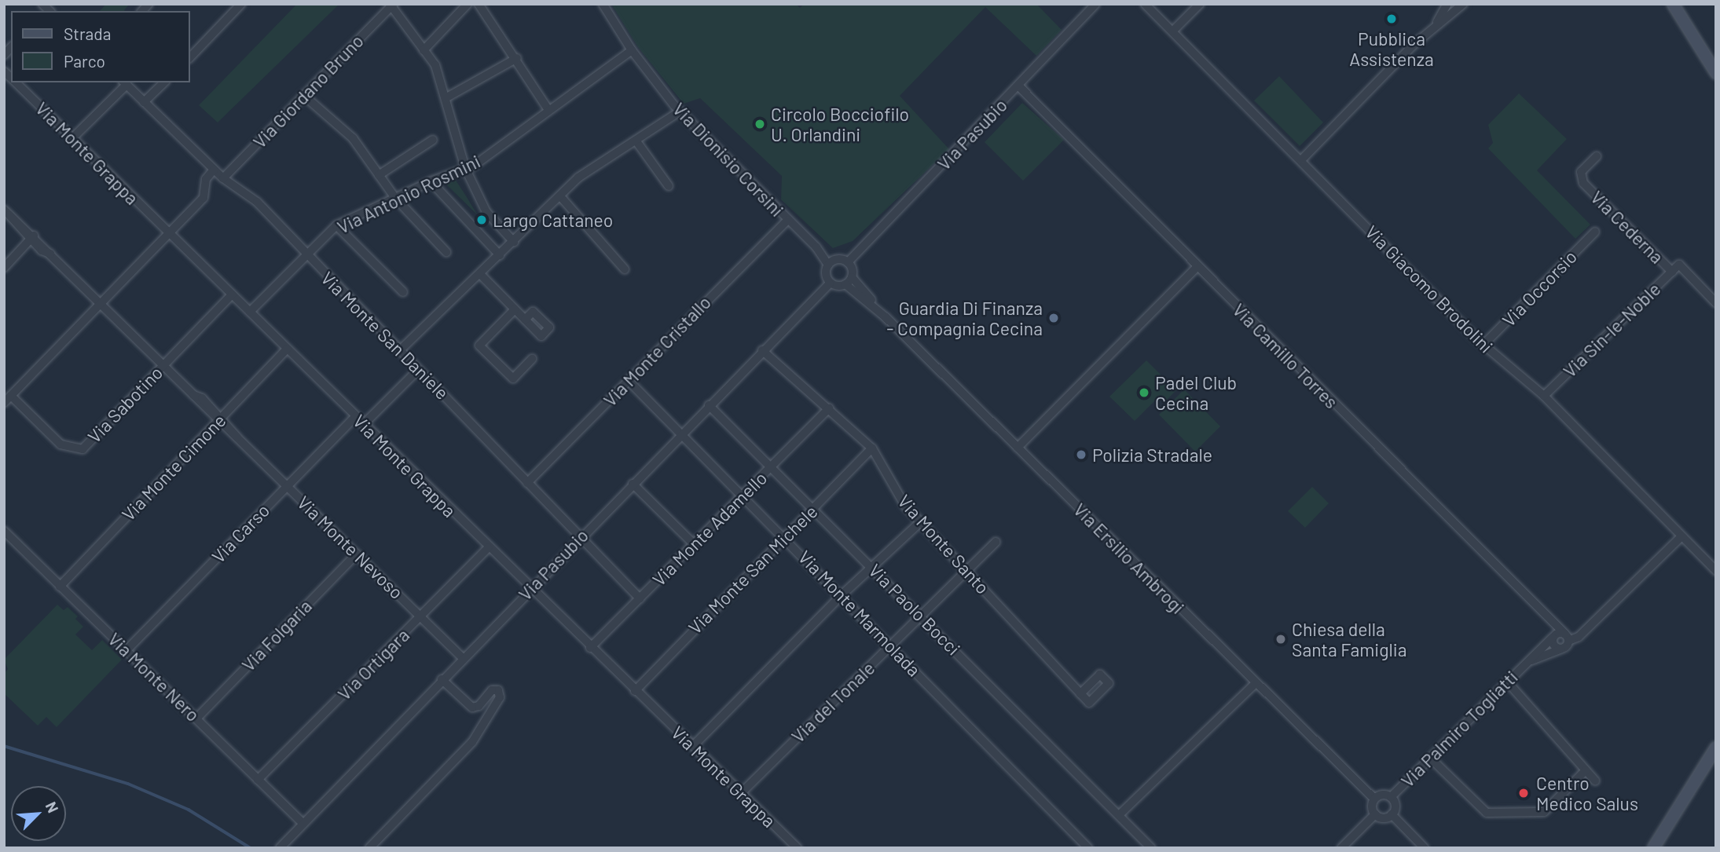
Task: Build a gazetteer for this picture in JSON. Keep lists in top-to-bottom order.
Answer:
{
  "streets": {
    "street": [
      "Via Giordano Bruno",
      "Via Pasubio",
      "Via Monte Grappa",
      "Via Dionisio Corsini",
      "Via Antonio Rosmini",
      "Via Cederna",
      "Via Occorsio",
      "Via Giacomo Brodolini",
      "Via Sin-le-Noble",
      "Via Monte San Daniele",
      "Via Monte Cristallo",
      "Via Camillo Torres",
      "Via Sabotino",
      "Via Monte Cimone",
      "Via Monte Adamello",
      "Via Carso",
      "Via Monte Santo",
      "Via Monte Nevoso",
      "Via Ersilio Ambrogi",
      "Via Monte San Michele",
      "Via Paolo Bocci",
      "Via Monte Marmolada",
      "Via Folgaria",
      "Via Ortigara",
      "Via Monte Nero",
      "Via del Tonale",
      "Via Palmiro Togliatti"
    ]
  },
  "crossings": [
    ["Via Giordano Bruno", "Via Monte San Daniele"],
    ["Via Pasubio", "Via Monte Grappa"],
    ["Via Pasubio", "Via Dionisio Corsini"],
    ["Via Pasubio", "Via Monte San Daniele"],
    ["Via Pasubio", "Via Camillo Torres"],
    ["Via Pasubio", "Via Monte Santo"],
    ["Via Pasubio", "Via Monte Nevoso"],
    ["Via Pasubio", "Via Ersilio Ambrogi"],
    ["Via Pasubio", "Via Paolo Bocci"],
    ["Via Pasubio", "Via Monte Marmolada"],
    ["Via Pasubio", "Via Monte Nero"],
    ["Via Monte Grappa", "Via Antonio Rosmini"],
    ["Via Monte Grappa", "Via Sabotino"],
    ["Via Monte Grappa", "Via Monte Cimone"],
    ["Via Monte Grappa", "Via Monte Adamello"],
    ["Via Monte Grappa", "Via Carso"],
    ["Via Monte Grappa", "Via Monte San Michele"],
    ["Via Monte Grappa", "Via Ortigara"],
    ["Via Monte Grappa", "Via del Tonale"],
    ["Via Dionisio Corsini", "Via Antonio Rosmini"],
    ["Via Dionisio Corsini", "Via Monte Cristallo"],
    ["Via Dionisio Corsini", "Via Ersilio Ambrogi"],
    ["Via Antonio Rosmini", "Via Monte San Daniele"],
    ["Via Cederna", "Via Sin-le-Noble"],
    ["Via Occorsio", "Via Giacomo Brodolini"],
    ["Via Giacomo Brodolini", "Via Sin-le-Noble"],
    ["Via Monte San Daniele", "Via Monte Cristallo"],
    ["Via Monte San Daniele", "Via Monte Adamello"],
    ["Via Monte Cristallo", "Via Monte Marmolada"],
    ["Via Sabotino", "Via Monte Nevoso"],
    ["Via Monte Cimone", "Via Monte Nevoso"],
    ["Via Monte Cimone", "Via Monte Nero"],
    ["Via Monte Adamello", "Via Monte Santo"],
    ["Via Monte Adamello", "Via Paolo Bocci"],
    ["Via Monte Adamello", "Via Monte Marmolada"],
    ["Via Carso", "Via Monte Nevoso"],
    ["Via Carso", "Via Monte Nero"],
    ["Via Monte Santo", "Via Monte San Michele"],
    ["Via Monte Santo", "Via del Tonale"],
    ["Via Monte Nevoso", "Via Folgaria"],
    ["Via Monte Nevoso", "Via Ortigara"],
    ["Via Ersilio Ambrogi", "Via Palmiro Togliatti"],
    ["Via Monte San Michele", "Via Paolo Bocci"],
    ["Via Monte San Michele", "Via Monte Marmolada"],
    ["Via Paolo Bocci", "Via del Tonale"],
    ["Via Monte Marmolada", "Via del Tonale"],
    ["Via Folgaria", "Via Monte Nero"],
    ["Via Ortigara", "Via Monte Nero"]
  ],
  "places": [
    "Pubblica Assistenza",
    "Circolo Bocciofilo U. Orlandini",
    "Largo Cattaneo",
    "Guardia Di Finanza - Compagnia Cecina",
    "Padel Club Cecina",
    "Polizia Stradale",
    "Chiesa della Santa Famiglia",
    "Centro Medico Salus"
  ],
  "legend": ["Strada", "Parco"],
  "north": "top right"
}
